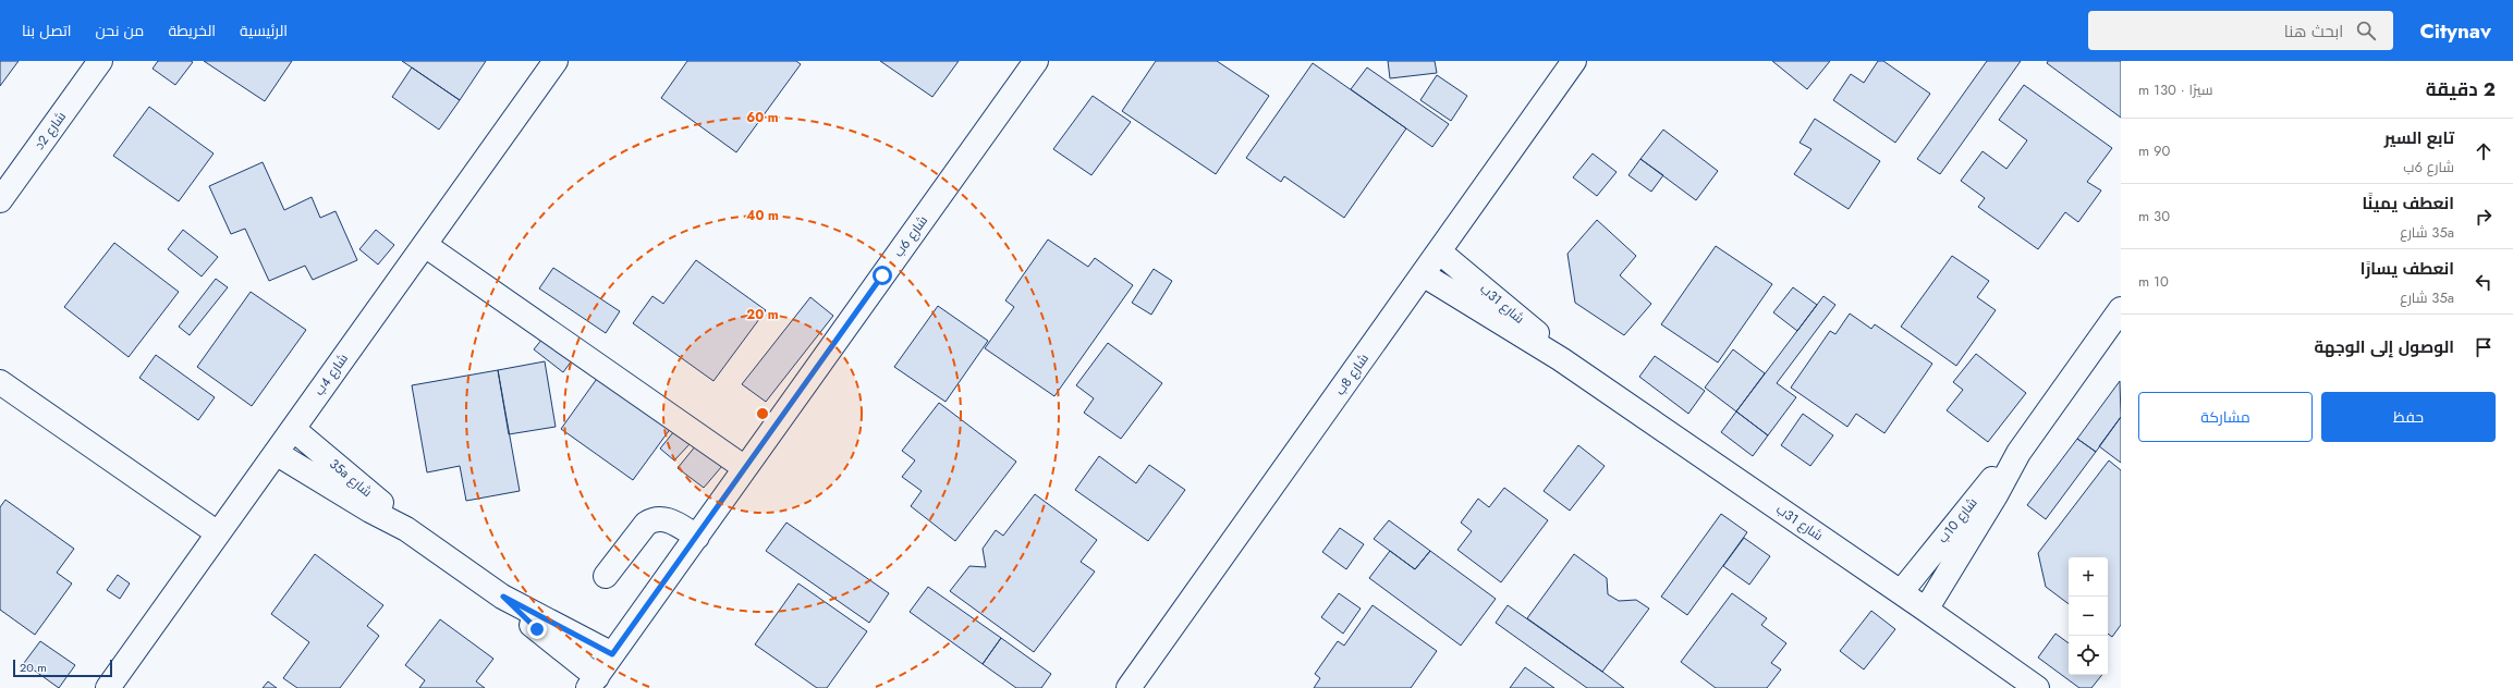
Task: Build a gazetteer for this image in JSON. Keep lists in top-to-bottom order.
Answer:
{
  "streets": {
    "street": [
      "شارع 2د",
      "شارع 6ب",
      "شارع 31ب",
      "شارع 4ب",
      "شارع 8ب",
      "35a شارع",
      "شارع 10ب"
    ]
  },
  "crossings": [
    ["شارع 6ب", "35a شارع"],
    ["شارع 31ب", "شارع 8ب"],
    ["شارع 31ب", "شارع 10ب"],
    ["شارع 4ب", "35a شارع"]
  ],
  "scale_bar": "20 m",
  "page": {
    "header": "Citynav",
    "search": "ابحث هنا",
    "nav": [
      "الرئيسية",
      "الخريطة",
      "من نحن",
      "اتصل بنا"
    ],
    "heading": ["2 دقيقة", "سيرًا · 130 m"],
    "list": [
      ["تابع السير", "شارع 6ب", "90 m"],
      ["انعطف يمينًا", "35a شارع", "30 m"],
      ["انعطف يسارًا", "35a شارع", "10 m"],
      "الوصول إلى الوجهة"
    ],
    "buttons": ["حفظ", "مشاركة"],
    "map_buttons": ["+", "−"],
    "scale": "20 m"
  },
  "rings": ["60 m", "40 m", "20 m"]
}
